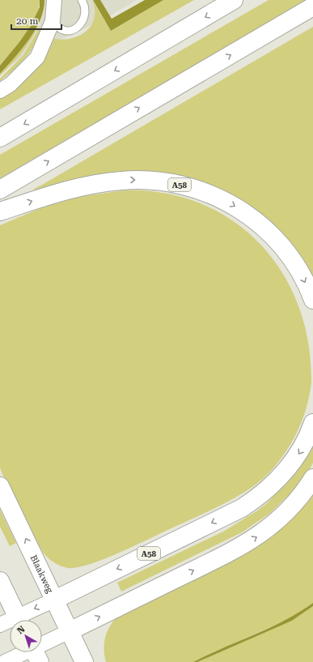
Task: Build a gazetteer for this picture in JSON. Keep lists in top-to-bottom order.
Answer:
{
  "streets": {
    "main road": ["A58", "Blaakweg"]
  },
  "crossings": [
    ["A58", "Blaakweg"]
  ],
  "scale_bar": "20 m",
  "north": "top left"
}
